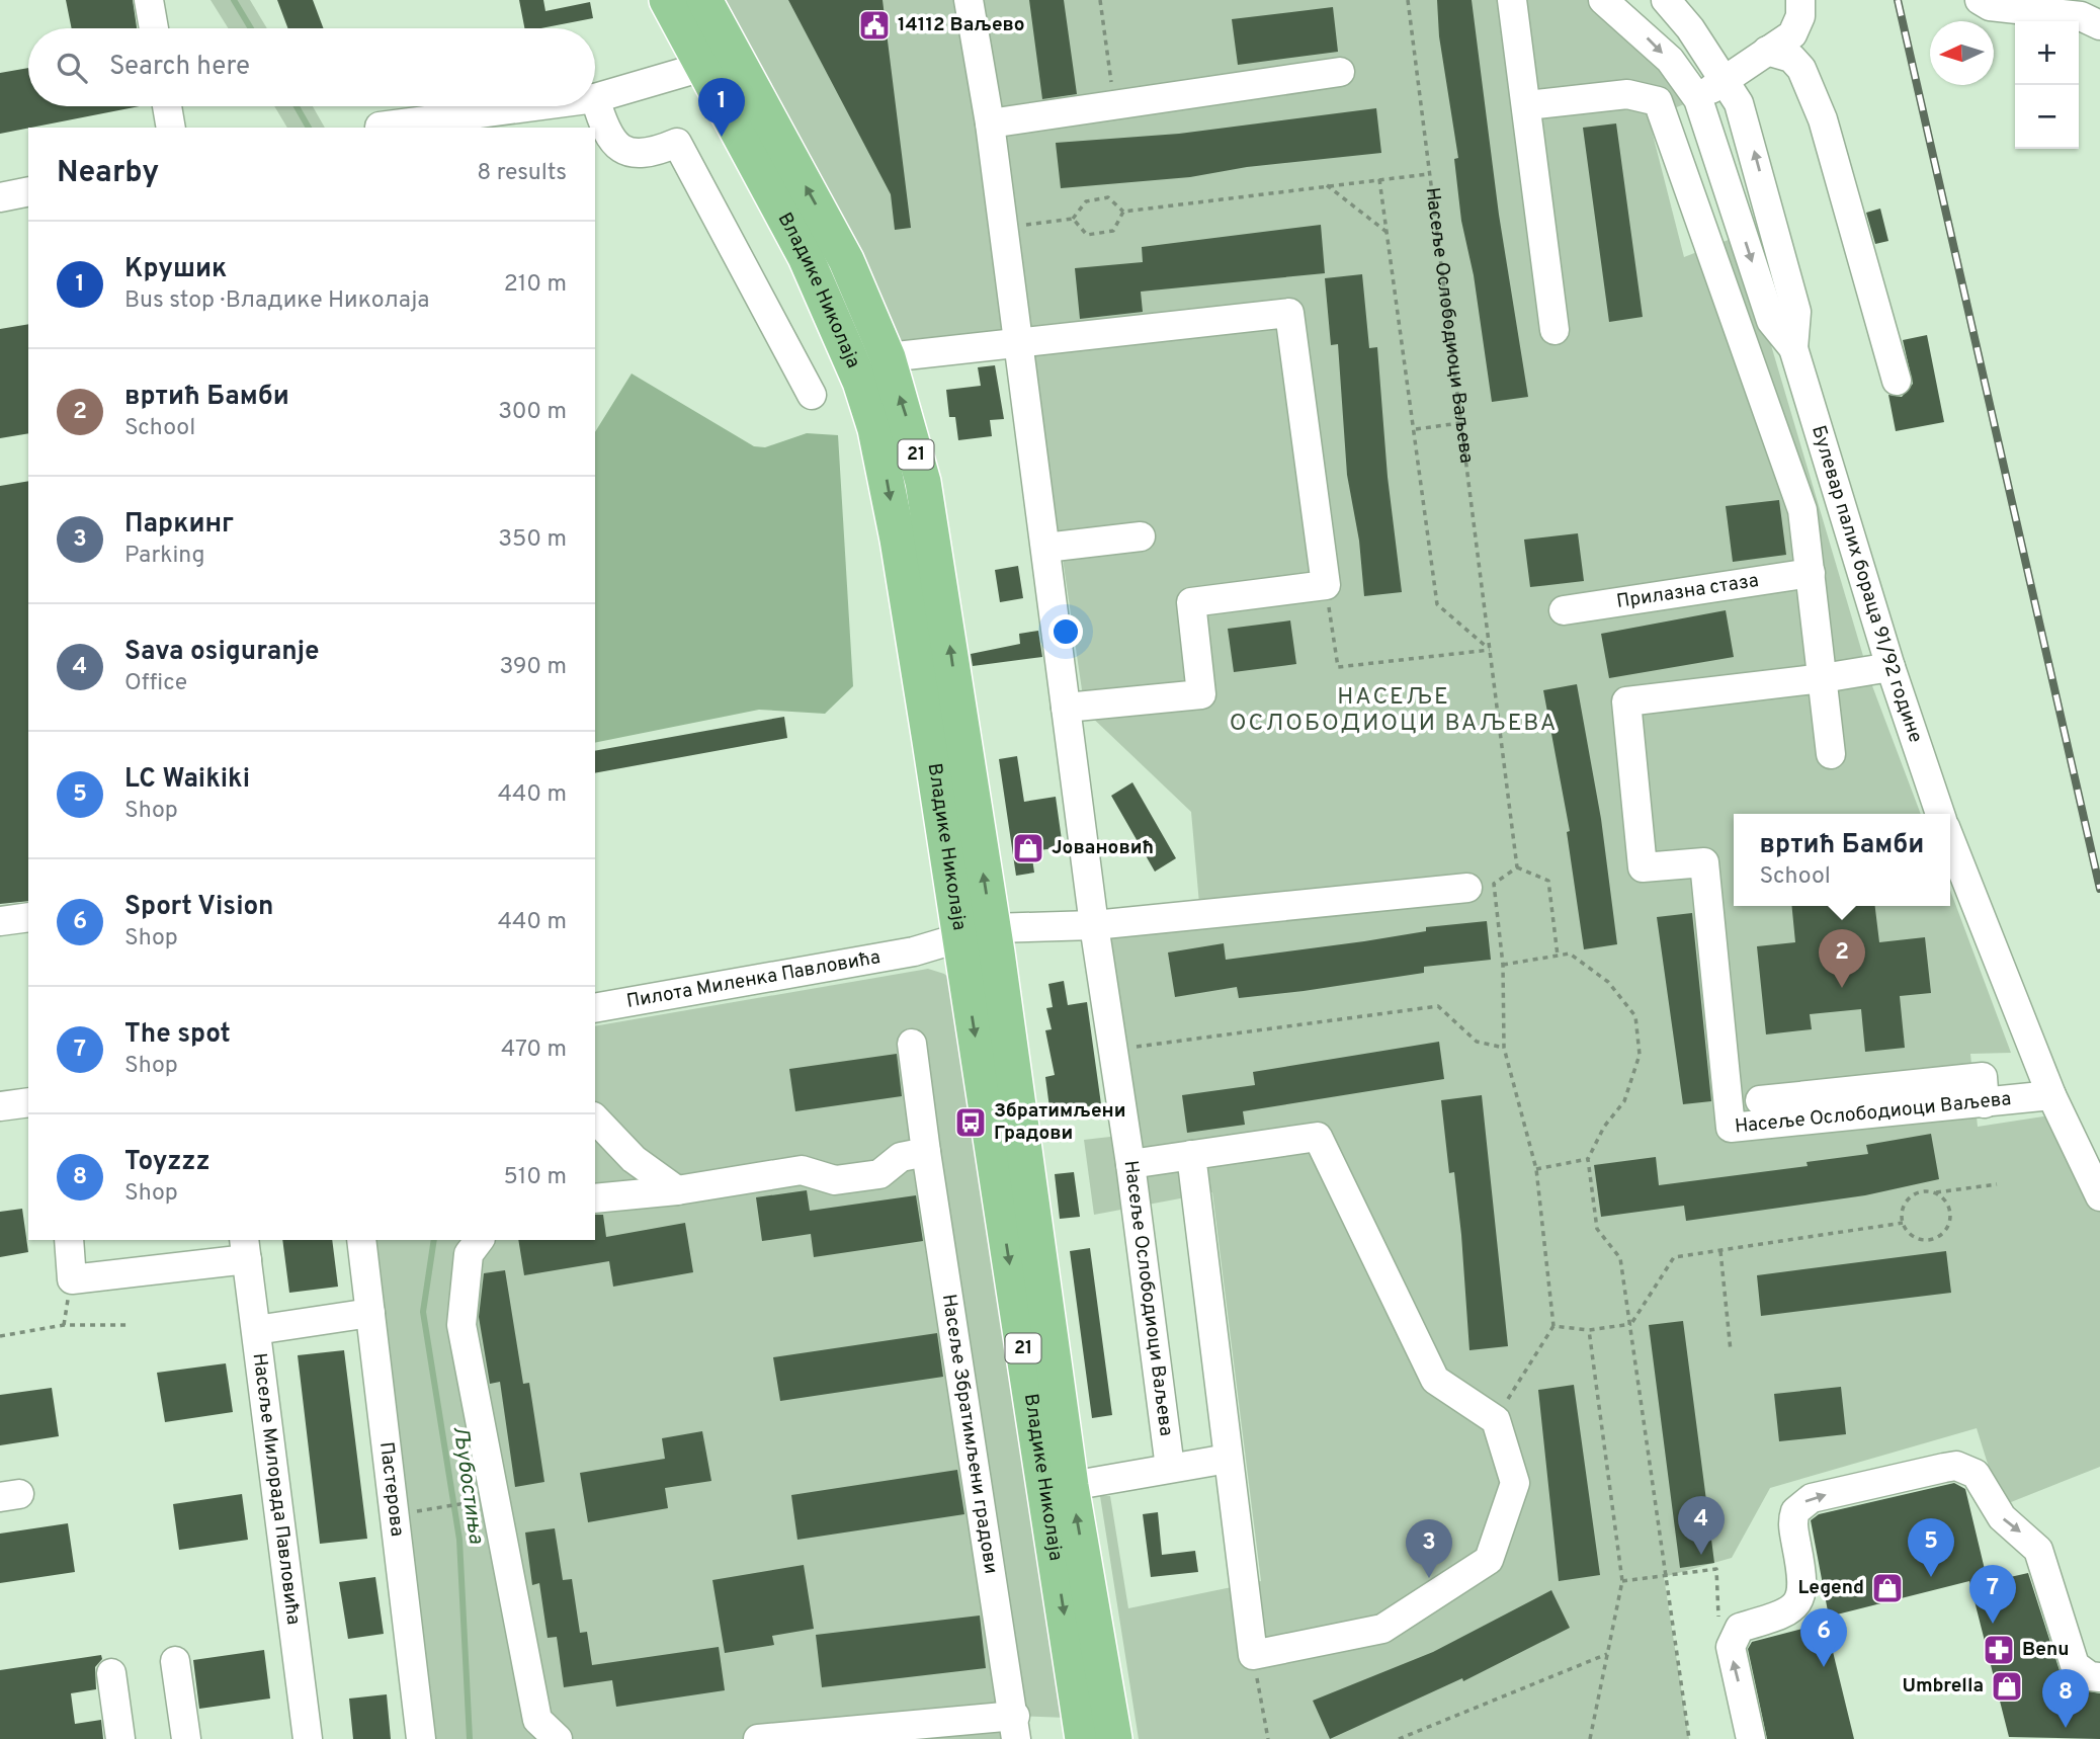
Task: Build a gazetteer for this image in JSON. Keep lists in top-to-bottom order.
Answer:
{
  "streets": {
    "main road": ["Владике Николаја", "21"],
    "street": [
      "Насеље Ослободиоци Ваљева",
      "Булевар палих бораца 91/92 године",
      "Прилазна стаза",
      "Пилота Миленка Павловића",
      "Насеље Збратимљени градови",
      "Насеље Милорада Павловића",
      "Пастерова"
    ]
  },
  "crossings": [
    ["Владике Николаја", "Пилота Миленка Павловића"],
    ["Насеље Ослободиоци Ваљева", "Булевар палих бораца 91/92 године"],
    ["Насеље Ослободиоци Ваљева", "Пилота Миленка Павловића"]
  ],
  "districts": ["НАСЕЉЕ ОСЛОБОДИОЦИ ВАЉЕВА"],
  "water": ["Љубостиња"],
  "places": {
    "public building": ["14112 Ваљево"],
    "shop": ["Јовановић", "Legend", "Umbrella"],
    "bus stop": ["Збратимљени Градови"],
    "pharmacy": ["Benu"]
  },
  "north": "left",
  "page": {
    "map_buttons": ["+", "−"],
    "search": "Search here",
    "pins": [
      "1",
      "2",
      "4",
      "5",
      "3",
      "7",
      "6",
      "8"
    ],
    "heading": ["Nearby", "8 results"],
    "list": [
      {
        "mark": "1",
        "name": "Крушик",
        "note": "Bus stop · Владике Николаја",
        "value": "210 m"
      },
      {
        "mark": "2",
        "name": "вртић Бамби",
        "note": "School",
        "value": "300 m"
      },
      {
        "mark": "3",
        "name": "Паркинг",
        "note": "Parking",
        "value": "350 m"
      },
      {
        "mark": "4",
        "name": "Sava osiguranje",
        "note": "Office",
        "value": "390 m"
      },
      {
        "mark": "5",
        "name": "LC Waikiki",
        "note": "Shop",
        "value": "440 m"
      },
      {
        "mark": "6",
        "name": "Sport Vision",
        "note": "Shop",
        "value": "440 m"
      },
      {
        "mark": "7",
        "name": "The spot",
        "note": "Shop",
        "value": "470 m"
      },
      {
        "mark": "8",
        "name": "Toyzzz",
        "note": "Shop",
        "value": "510 m"
      }
    ],
    "popup": ["вртић Бамби", "School"]
  }
}
